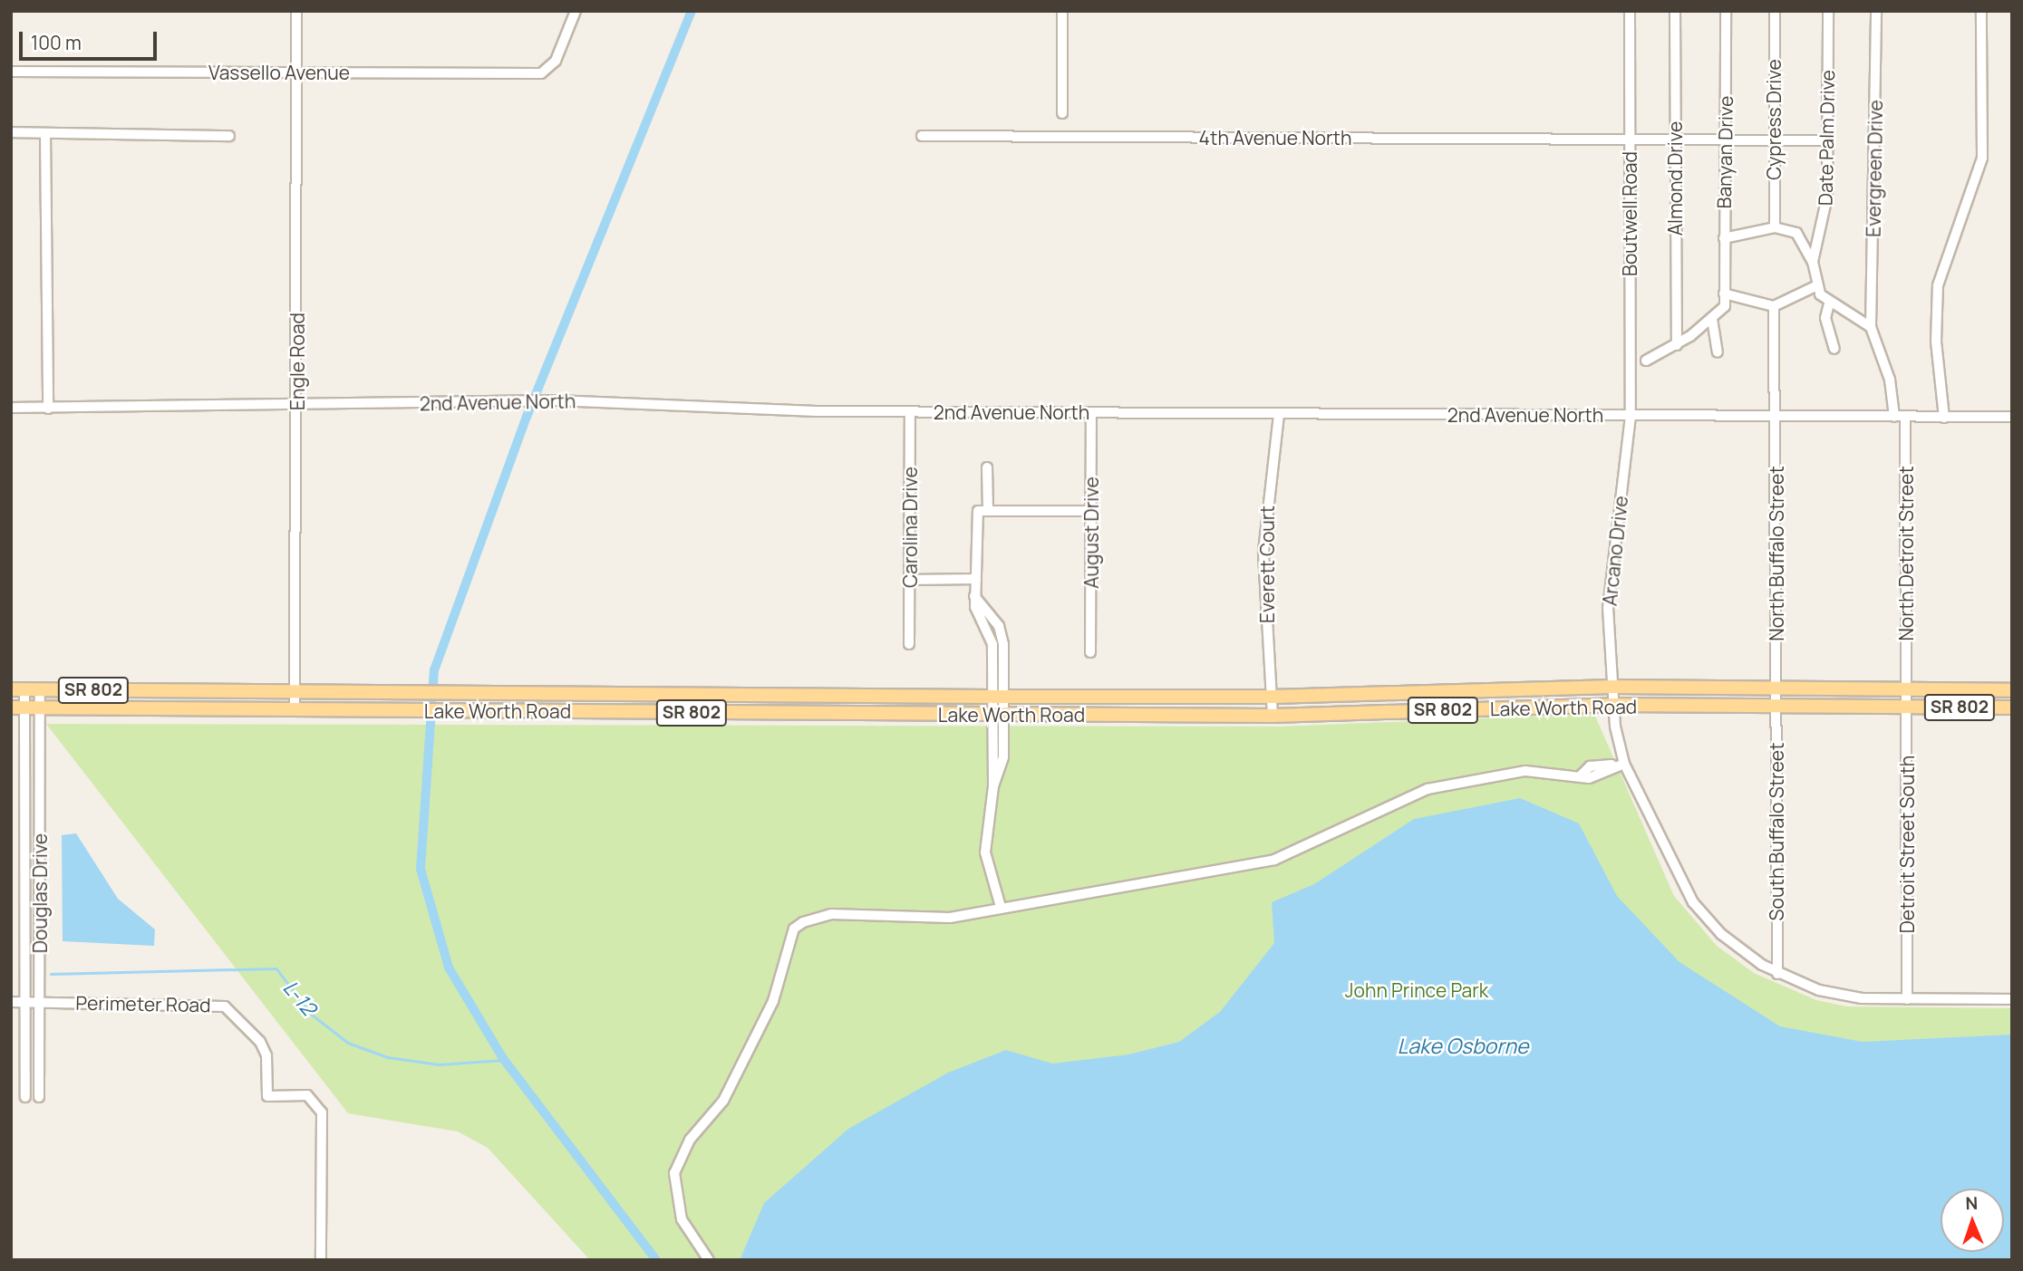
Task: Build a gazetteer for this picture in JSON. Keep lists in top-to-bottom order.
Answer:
{
  "streets": {
    "main road": ["SR 802", "Lake Worth Road"],
    "street": [
      "Vassello Avenue",
      "Cypress Drive",
      "4th Avenue North",
      "Date Palm Drive",
      "Banyan Drive",
      "Evergreen Drive",
      "Almond Drive",
      "Boutwell Road",
      "Engle Road",
      "2nd Avenue North",
      "Carolina Drive",
      "August Drive",
      "Arcano Drive",
      "North Buffalo Street",
      "North Detroit Street",
      "Everett Court",
      "South Buffalo Street",
      "Detroit Street South",
      "Douglas Drive",
      "Perimeter Road"
    ]
  },
  "crossings": [
    ["Vassello Avenue", "Engle Road"],
    ["Cypress Drive", "4th Avenue North"],
    ["Cypress Drive", "Date Palm Drive"],
    ["Cypress Drive", "Banyan Drive"],
    ["4th Avenue North", "Date Palm Drive"],
    ["4th Avenue North", "Banyan Drive"],
    ["4th Avenue North", "Almond Drive"],
    ["4th Avenue North", "Boutwell Road"],
    ["Date Palm Drive", "Banyan Drive"],
    ["Evergreen Drive", "North Detroit Street"],
    ["Boutwell Road", "2nd Avenue North"],
    ["Boutwell Road", "Arcano Drive"],
    ["Engle Road", "2nd Avenue North"],
    ["Engle Road", "Lake Worth Road"],
    ["2nd Avenue North", "Carolina Drive"],
    ["2nd Avenue North", "August Drive"],
    ["2nd Avenue North", "Arcano Drive"],
    ["2nd Avenue North", "North Buffalo Street"],
    ["2nd Avenue North", "North Detroit Street"],
    ["2nd Avenue North", "Everett Court"],
    ["Arcano Drive", "Lake Worth Road"],
    ["Arcano Drive", "South Buffalo Street"],
    ["Arcano Drive", "Detroit Street South"],
    ["North Buffalo Street", "Lake Worth Road"],
    ["North Buffalo Street", "South Buffalo Street"],
    ["North Detroit Street", "Lake Worth Road"],
    ["North Detroit Street", "Detroit Street South"],
    ["Everett Court", "Lake Worth Road"],
    ["Lake Worth Road", "South Buffalo Street"],
    ["Lake Worth Road", "Detroit Street South"],
    ["Lake Worth Road", "Douglas Drive"],
    ["Douglas Drive", "Perimeter Road"]
  ],
  "water": ["L-12", "Lake Osborne"],
  "parks": ["John Prince Park"],
  "scale_bar": "100 m",
  "north": "top"
}
